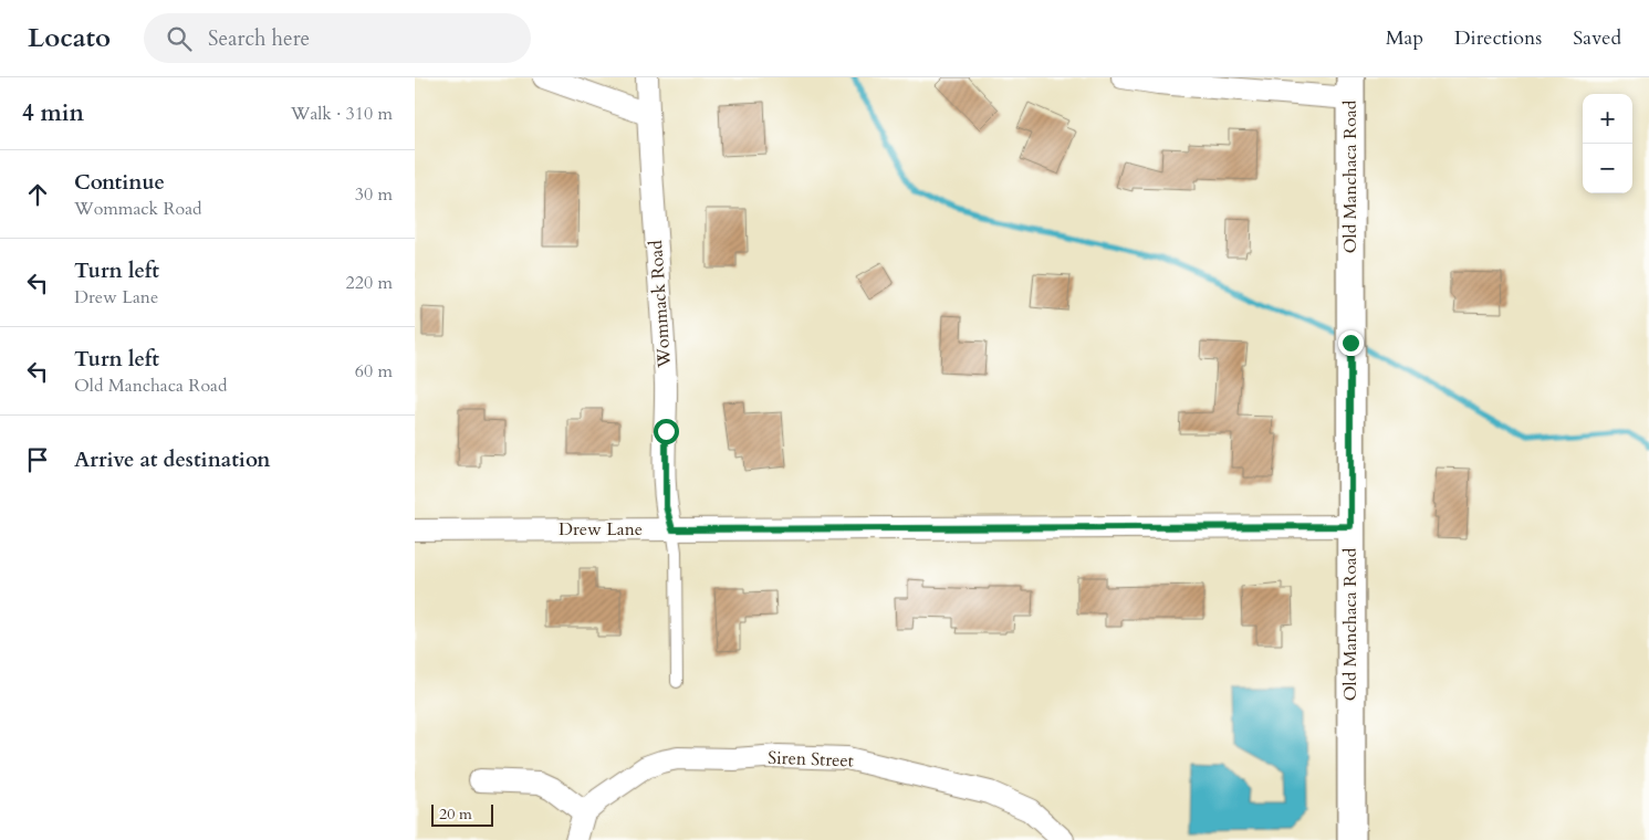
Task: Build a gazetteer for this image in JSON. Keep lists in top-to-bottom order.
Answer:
{
  "streets": {
    "street": [
      "Old Manchaca Road",
      "Wommack Road",
      "Drew Lane",
      "Siren Street"
    ]
  },
  "crossings": [
    ["Old Manchaca Road", "Drew Lane"],
    ["Wommack Road", "Drew Lane"]
  ],
  "scale_bar": "20 m",
  "page": {
    "header": "Locato",
    "search": "Search here",
    "nav": ["Map", "Directions", "Saved"],
    "heading": ["4 min", "Walk · 310 m"],
    "map_buttons": ["+", "−"],
    "list": [
      ["Continue", "Wommack Road", "30 m"],
      ["Turn left", "Drew Lane", "220 m"],
      ["Turn left", "Old Manchaca Road", "60 m"],
      "Arrive at destination"
    ],
    "scale": "20 m"
  }
}
